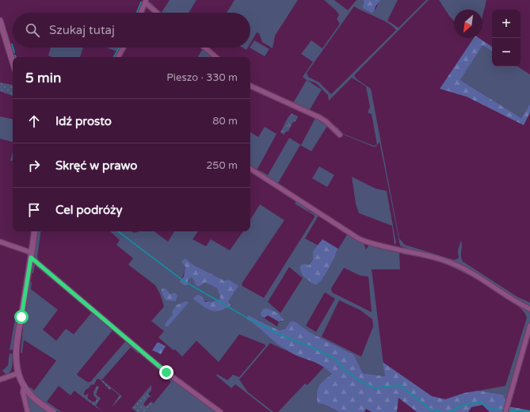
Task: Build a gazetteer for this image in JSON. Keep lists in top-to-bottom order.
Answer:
{
  "north": "bottom left",
  "page": {
    "map_buttons": ["+", "−"],
    "search": "Szukaj tutaj",
    "heading": ["5 min", "Pieszo · 330 m"],
    "list": [
      ["Idź prosto", "80 m"],
      ["Skręć w prawo", "250 m"],
      "Cel podróży"
    ]
  }
}
